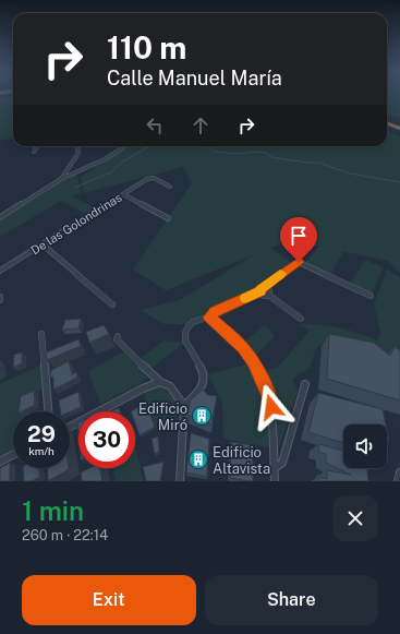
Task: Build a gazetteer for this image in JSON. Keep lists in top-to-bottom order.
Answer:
{
  "streets": {
    "street": ["De las Golondrinas"]
  },
  "places": {
    "building": ["Edificio Miró", "Edificio Altavista"]
  },
  "page": {
    "turn": ["110 m", "Calle Manuel María"],
    "speed": "29 km/h",
    "limit": "30",
    "heading": ["1 min", "260 m · 22:14"],
    "buttons": ["Exit", "Share"]
  }
}
